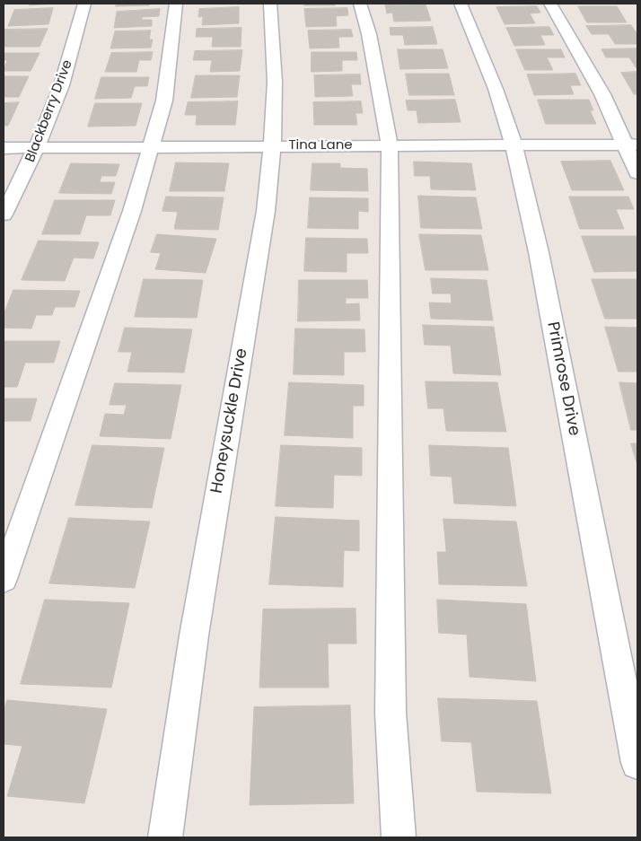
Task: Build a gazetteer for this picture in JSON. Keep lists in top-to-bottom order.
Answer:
{
  "streets": {
    "street": [
      "Blackberry Drive",
      "Tina Lane",
      "Primrose Drive",
      "Honeysuckle Drive"
    ]
  },
  "crossings": [
    ["Blackberry Drive", "Tina Lane"],
    ["Tina Lane", "Primrose Drive"],
    ["Tina Lane", "Honeysuckle Drive"]
  ]
}
